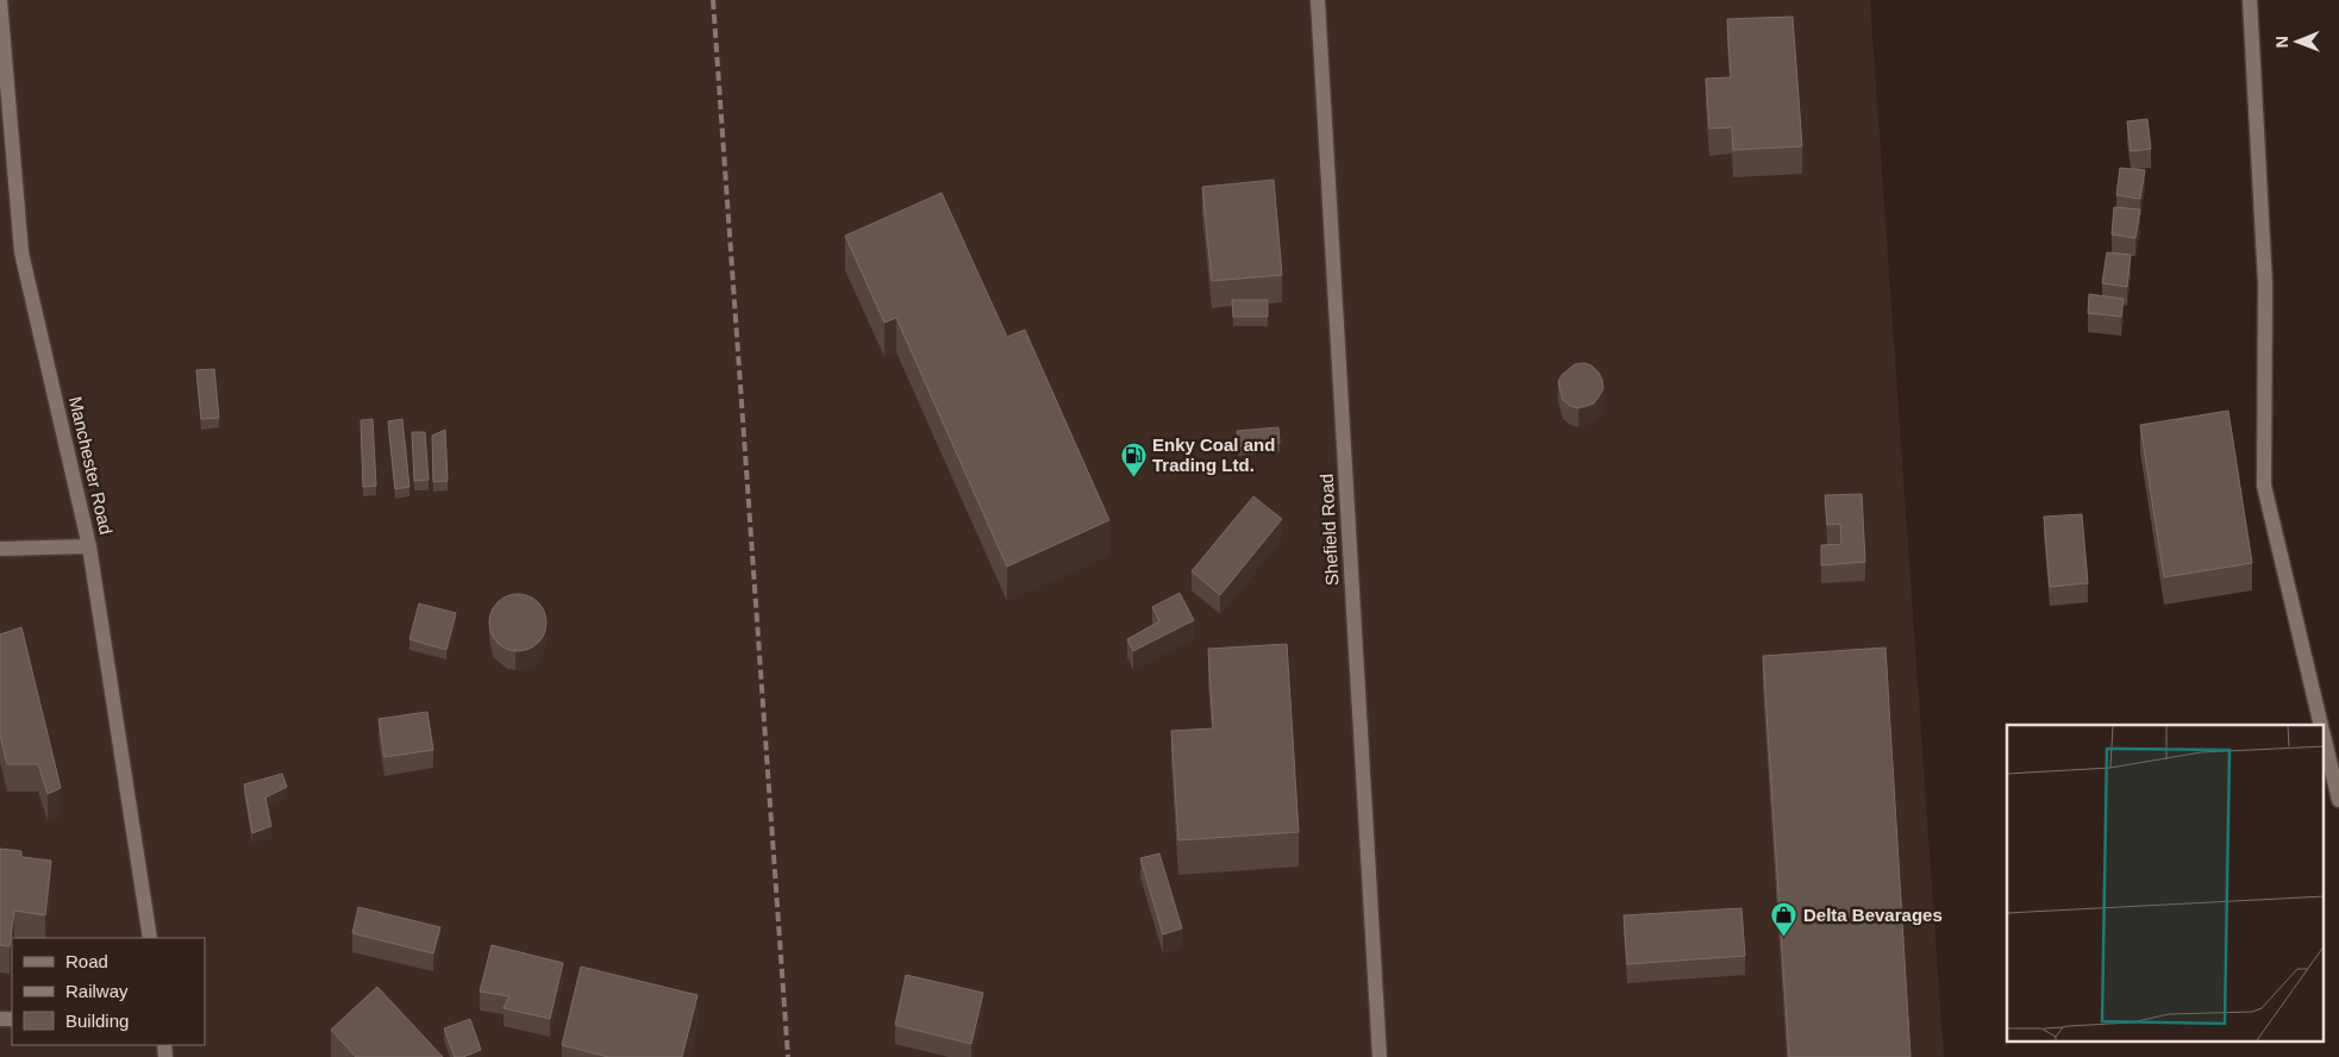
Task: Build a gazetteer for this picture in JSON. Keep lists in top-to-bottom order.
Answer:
{
  "streets": {
    "street": ["Manchester Road", "Shefield Road"]
  },
  "places": {
    "fuel station": ["Enky Coal and Trading Ltd."],
    "shop": ["Delta Bevarages"]
  },
  "legend": ["Road", "Railway", "Building"],
  "north": "left"
}
